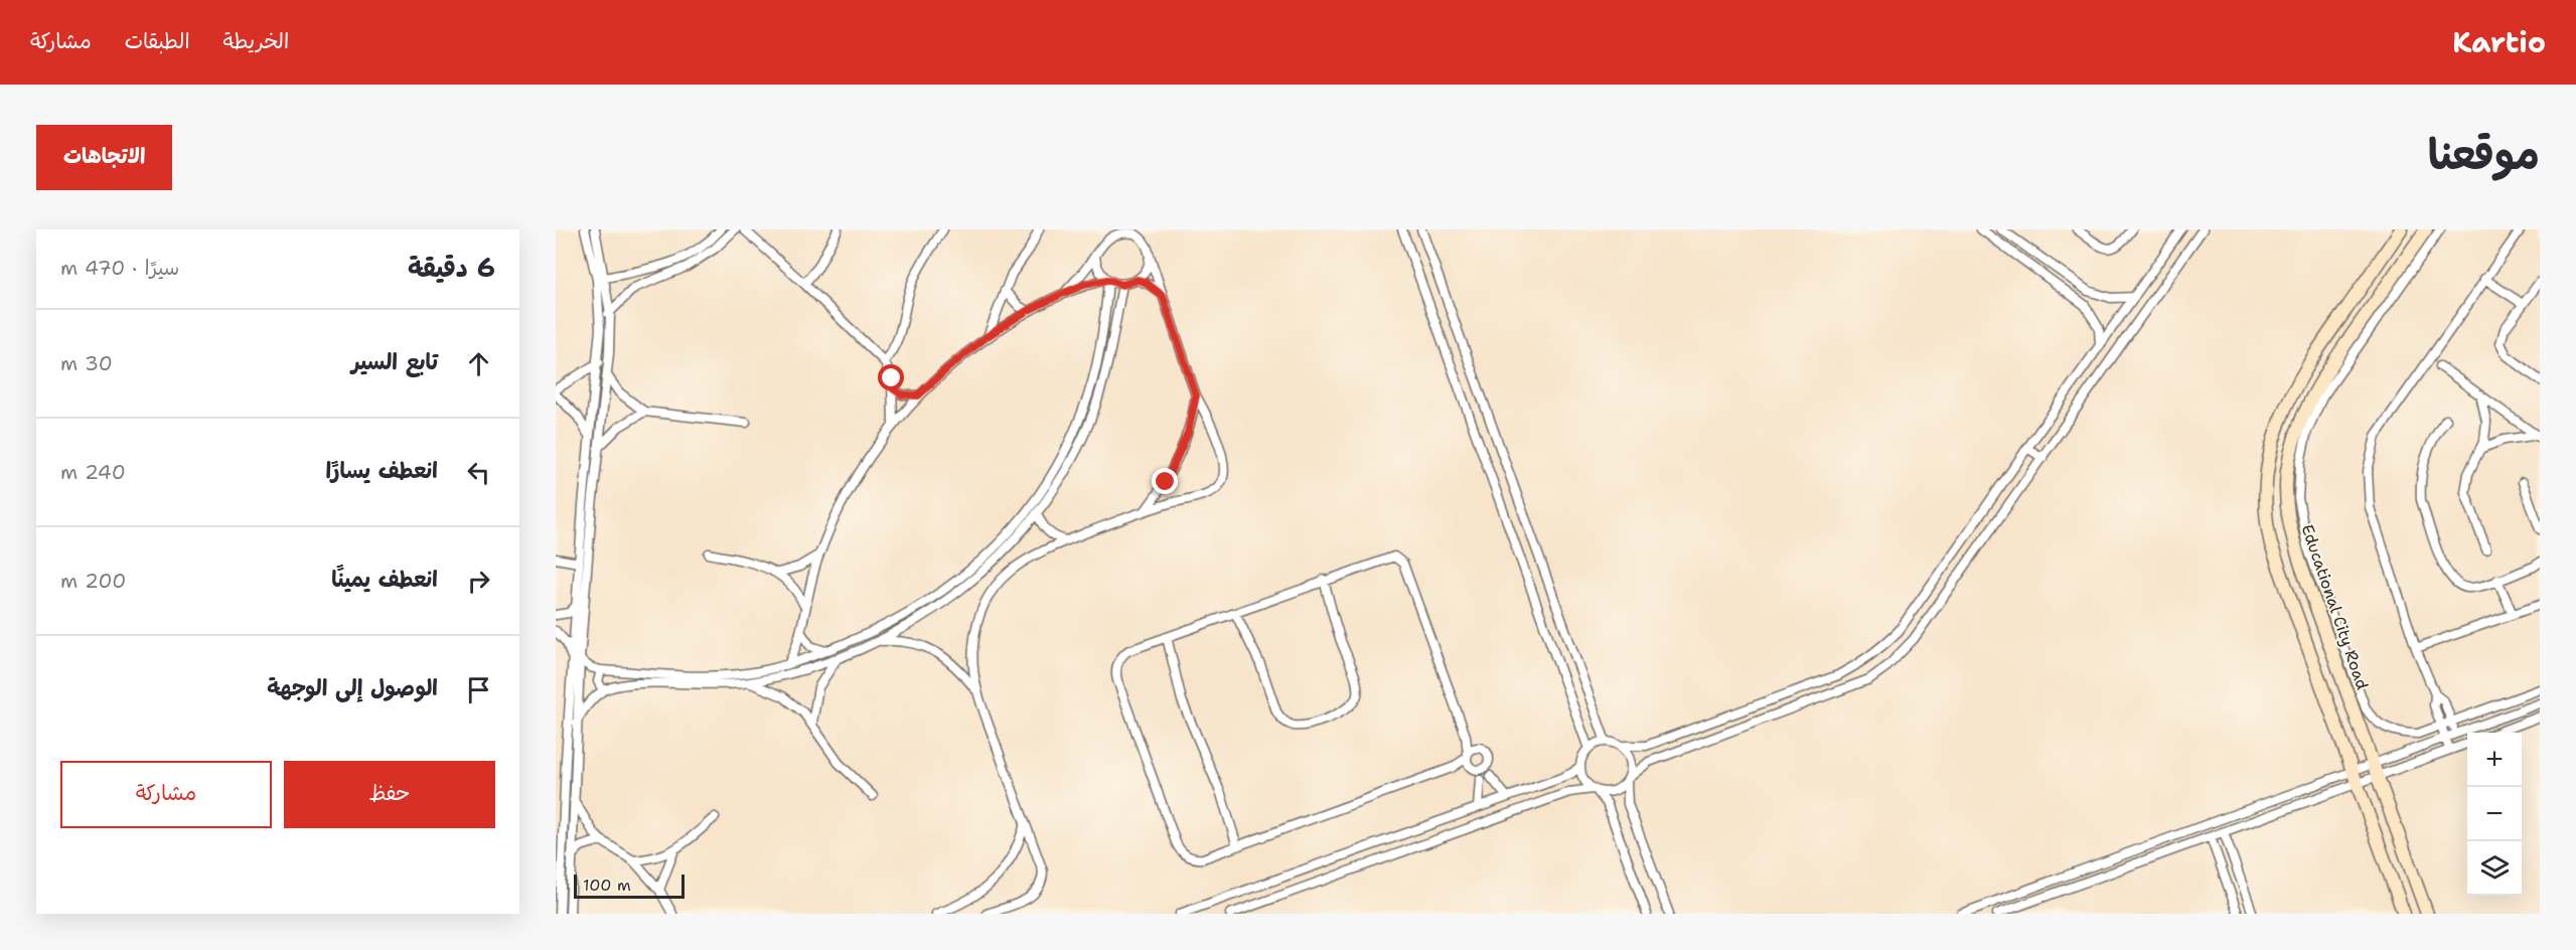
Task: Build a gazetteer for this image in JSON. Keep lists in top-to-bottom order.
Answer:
{
  "streets": {
    "street": ["Educational City Road"]
  },
  "scale_bar": "100 m",
  "page": {
    "header": "Kartio",
    "nav": ["الخريطة", "الطبقات", "مشاركة"],
    "title": "موقعنا",
    "buttons": [
      "الاتجاهات",
      ["حفظ", "مشاركة"]
    ],
    "heading": ["6 دقيقة", "سيرًا · 470 m"],
    "list": [
      ["تابع السير", "30 m"],
      ["انعطف يسارًا", "240 m"],
      ["انعطف يمينًا", "200 m"],
      "الوصول إلى الوجهة"
    ],
    "map_buttons": ["+", "−"],
    "scale": "100 m"
  }
}
